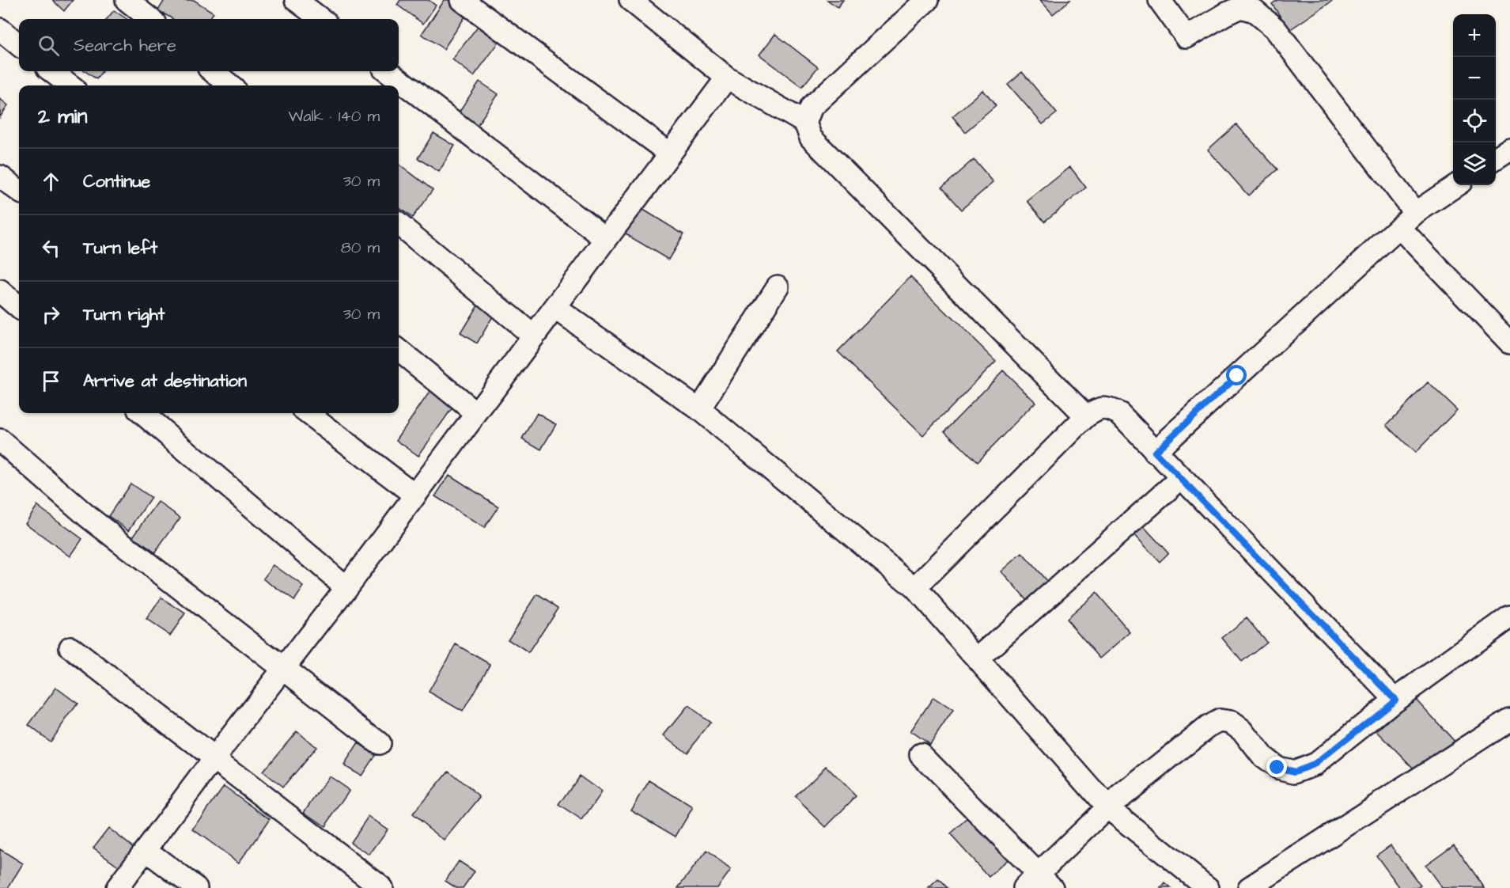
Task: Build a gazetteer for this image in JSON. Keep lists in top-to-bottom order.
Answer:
{
  "page": {
    "map_buttons": ["+", "−"],
    "search": "Search here",
    "heading": ["2 min", "Walk · 140 m"],
    "list": [
      ["Continue", "30 m"],
      ["Turn left", "80 m"],
      ["Turn right", "30 m"],
      "Arrive at destination"
    ]
  }
}
